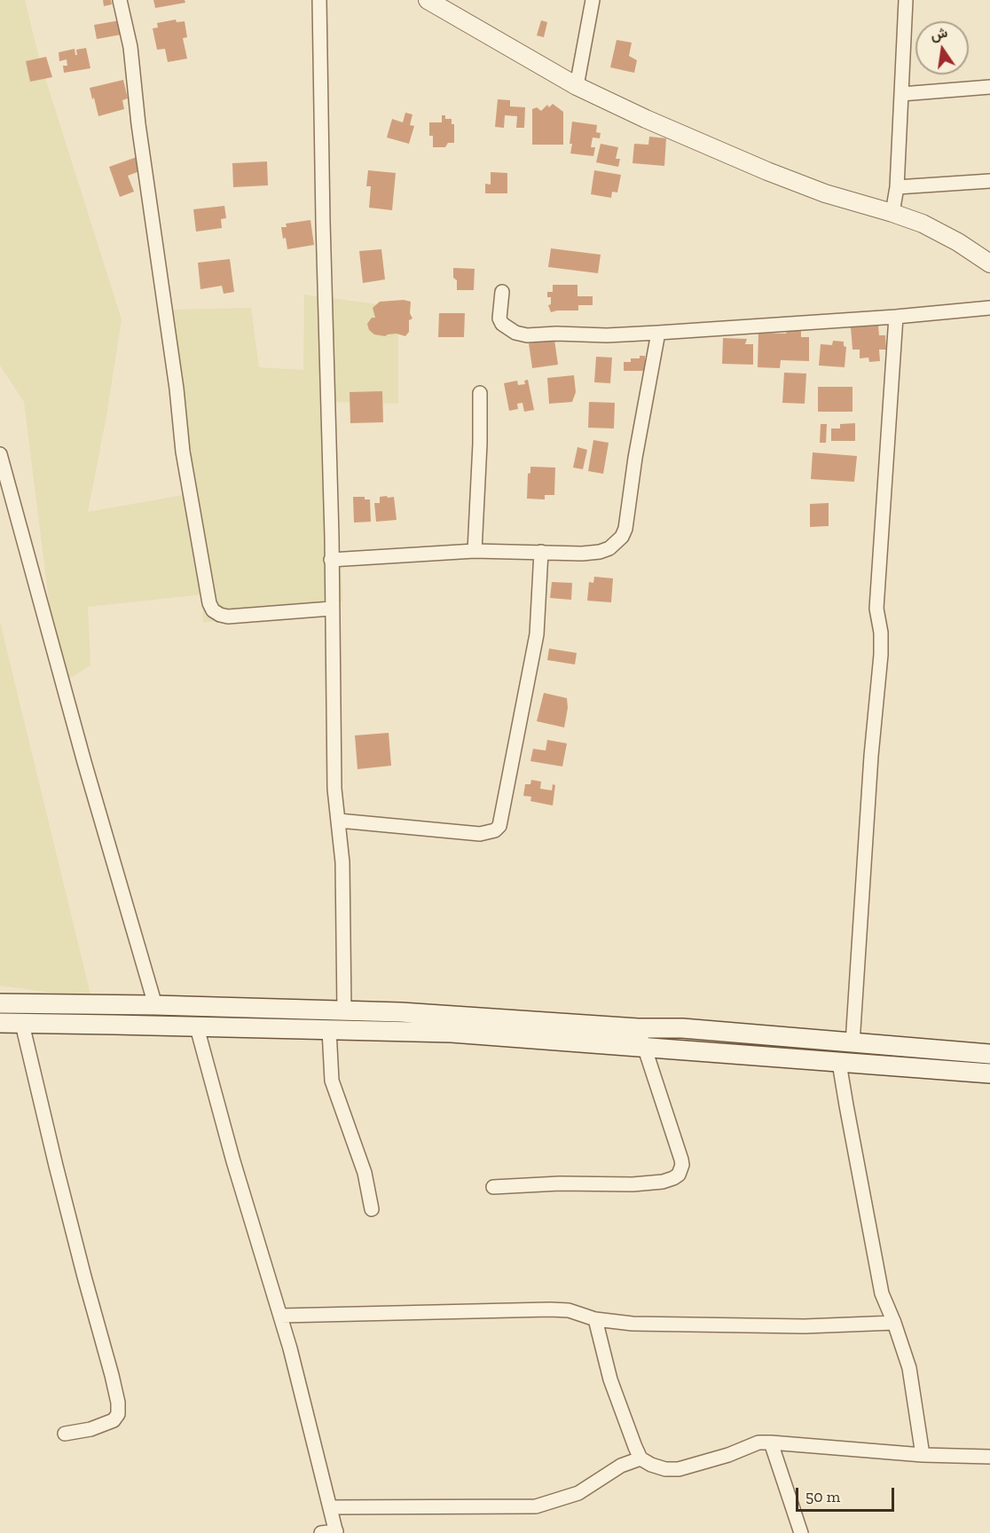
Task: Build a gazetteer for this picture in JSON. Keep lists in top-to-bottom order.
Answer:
{
  "scale_bar": "50 m",
  "north": "top"
}
